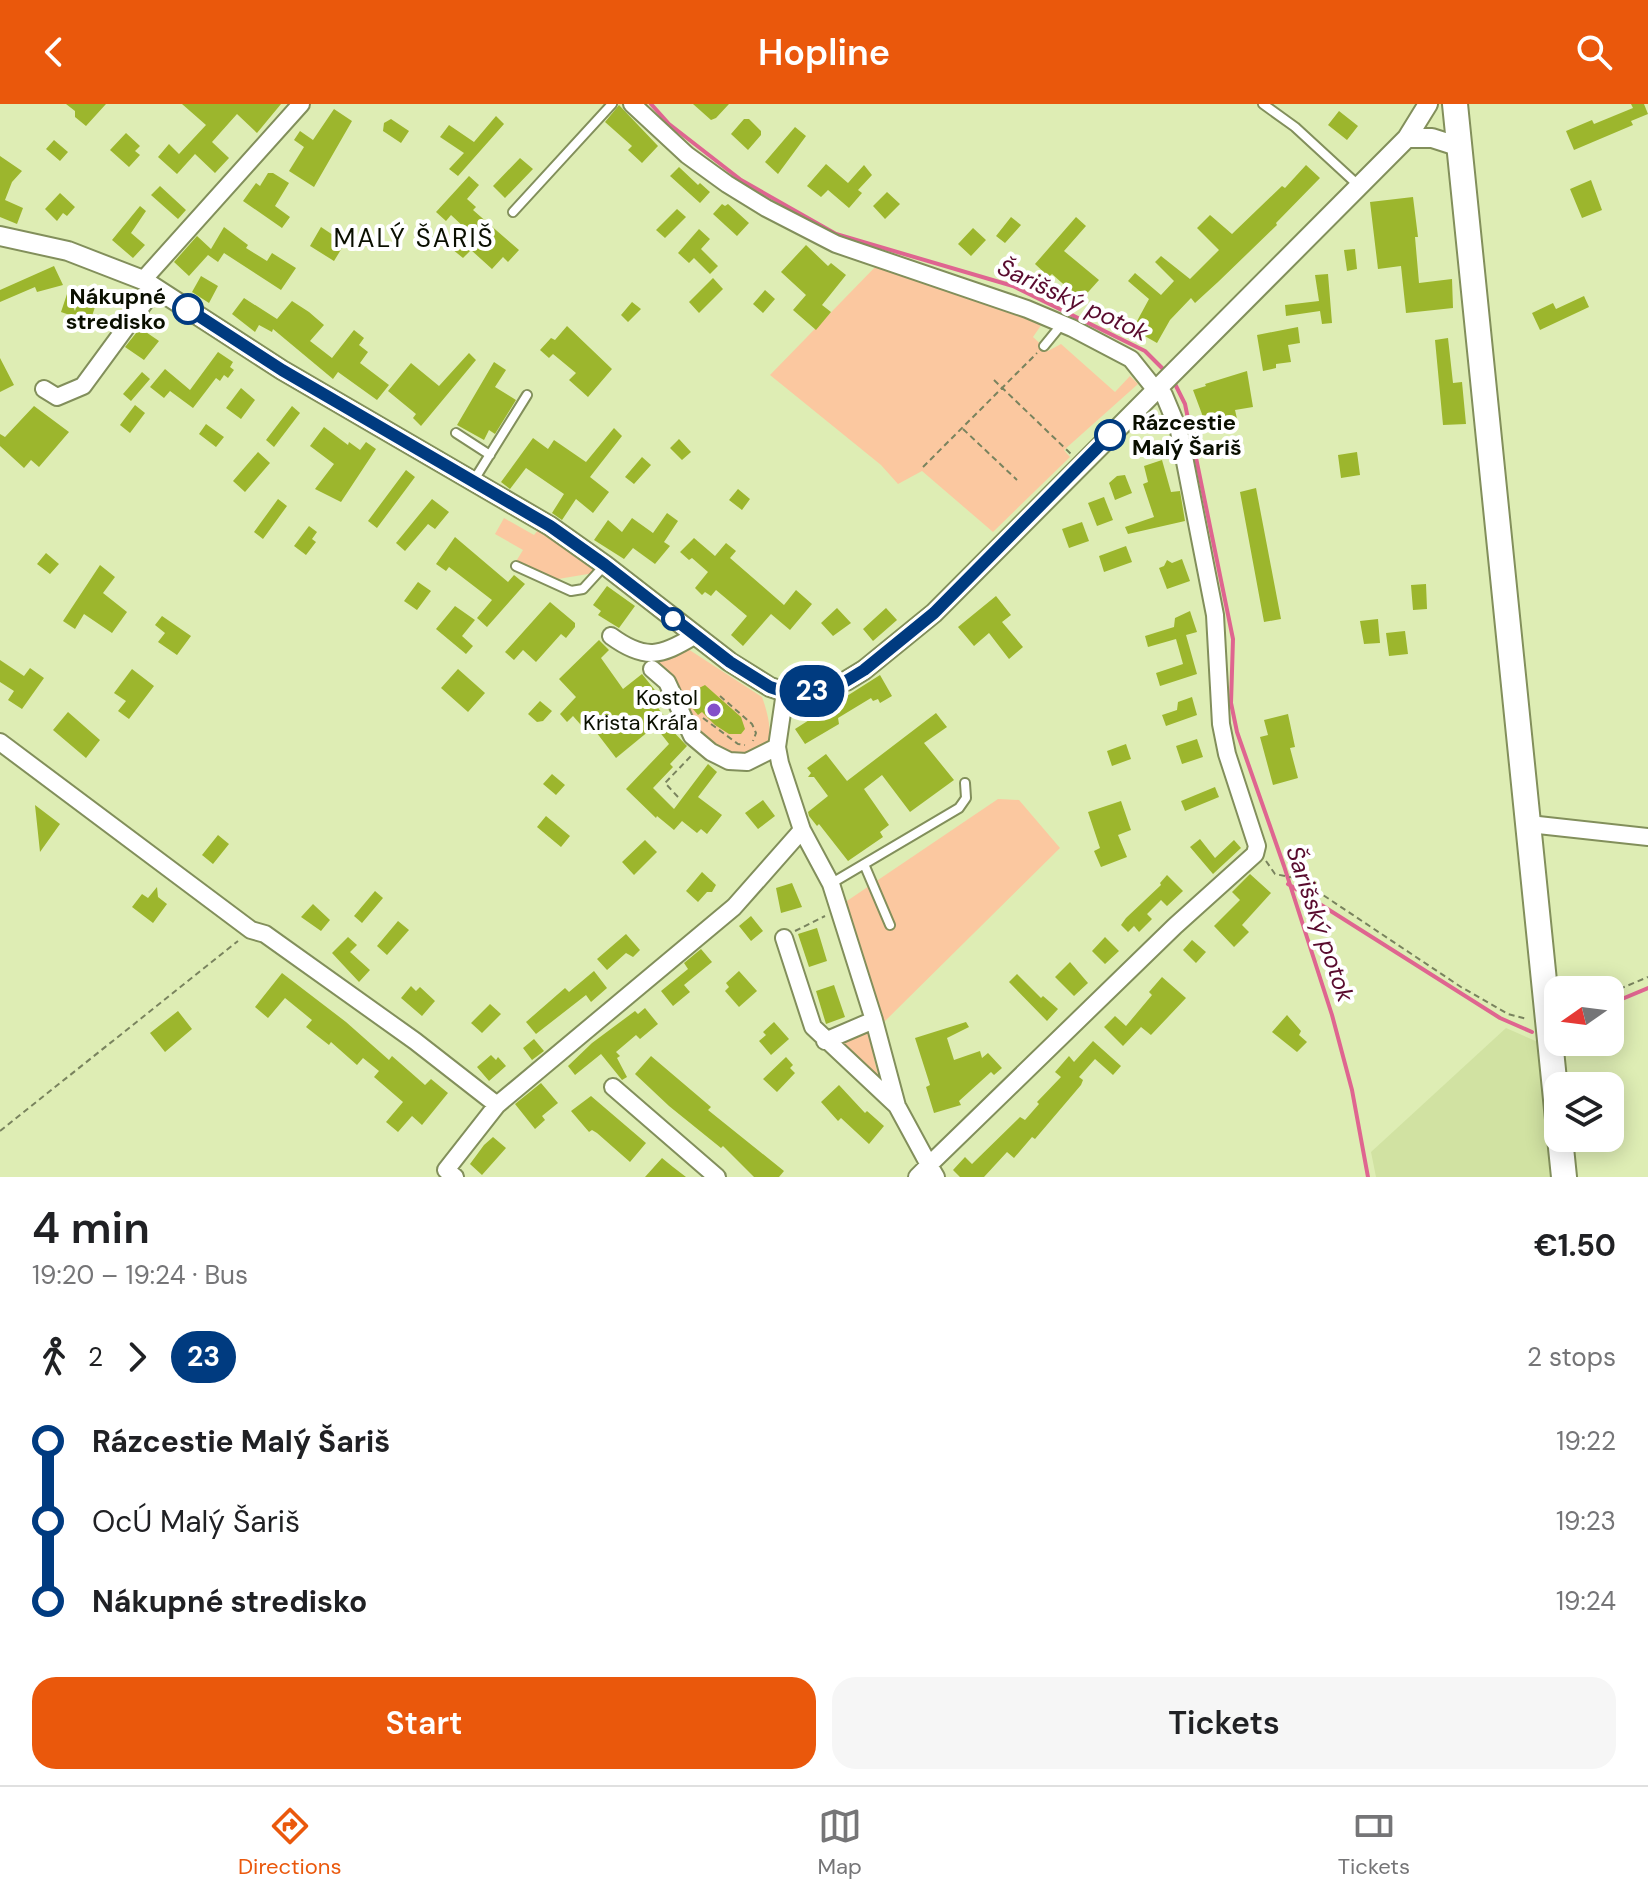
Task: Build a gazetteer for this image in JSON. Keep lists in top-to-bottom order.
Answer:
{
  "districts": ["MALÝ ŠARIŠ"],
  "water": ["Šarišský potok"],
  "places": ["Nákupné stredisko", "Rázcestie Malý Šariš", "Kostol Krista Kráľa"],
  "lines": ["bus line 23"],
  "north": "left",
  "page": {
    "header": "Hopline",
    "on_map": "23",
    "heading": ["4 min", "19:20 – 19:24 · Bus", "€1.50"],
    "legs": ["2", "23", "2 stops"],
    "list": [
      {
        "name": "Rázcestie Malý Šariš",
        "value": "19:22"
      },
      {
        "name": "OcÚ Malý Šariš",
        "value": "19:23"
      },
      {
        "name": "Nákupné stredisko",
        "value": "19:24"
      }
    ],
    "buttons": ["Start", "Tickets"],
    "tabs": ["Directions", "Map", "Tickets"]
  }
}
